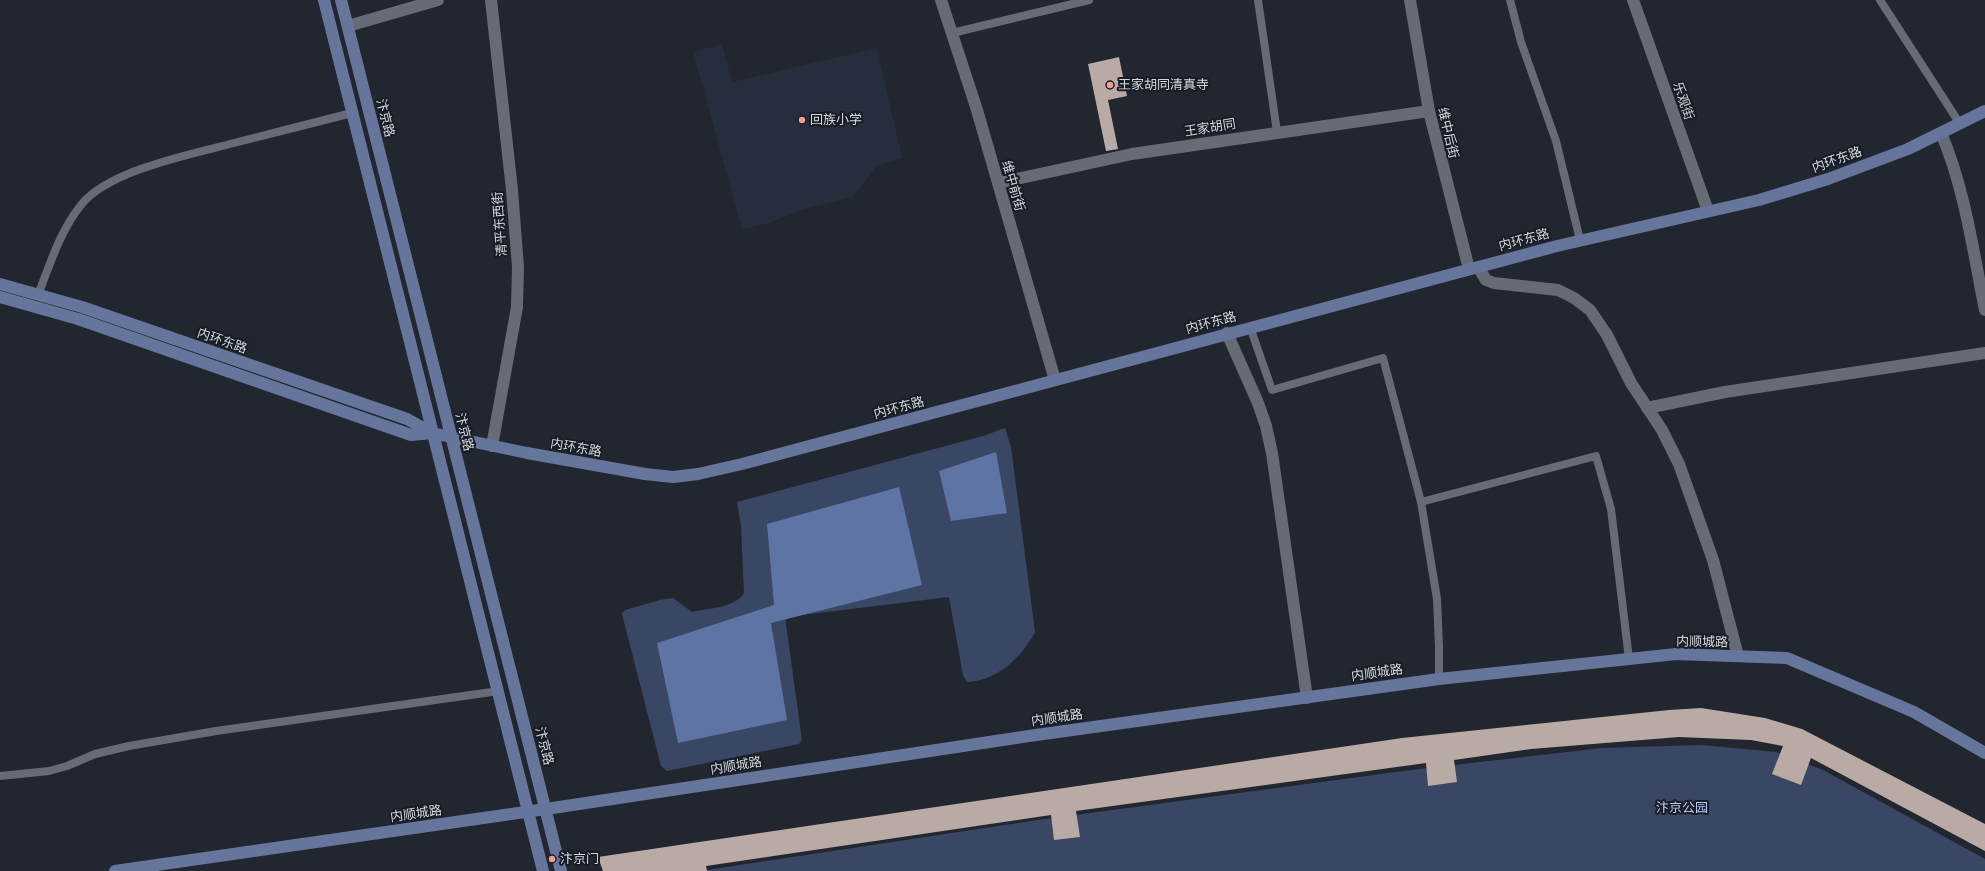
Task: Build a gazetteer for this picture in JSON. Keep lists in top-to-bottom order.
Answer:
{
  "streets": {
    "street": [
      "乐观街",
      "汴京路",
      "王家胡同",
      "维中后街",
      "内环东路",
      "维中前街",
      "清平东西街",
      "内顺城路"
    ]
  },
  "crossings": [
    ["乐观街", "内环东路"],
    ["汴京路", "内环东路"],
    ["汴京路", "内顺城路"],
    ["王家胡同", "维中后街"],
    ["王家胡同", "维中前街"],
    ["维中后街", "内环东路"],
    ["内环东路", "维中前街"],
    ["内环东路", "清平东西街"]
  ],
  "parks": ["汴京公园"],
  "places": ["王家胡同清真寺", "回族小学", "汴京门"]
}
